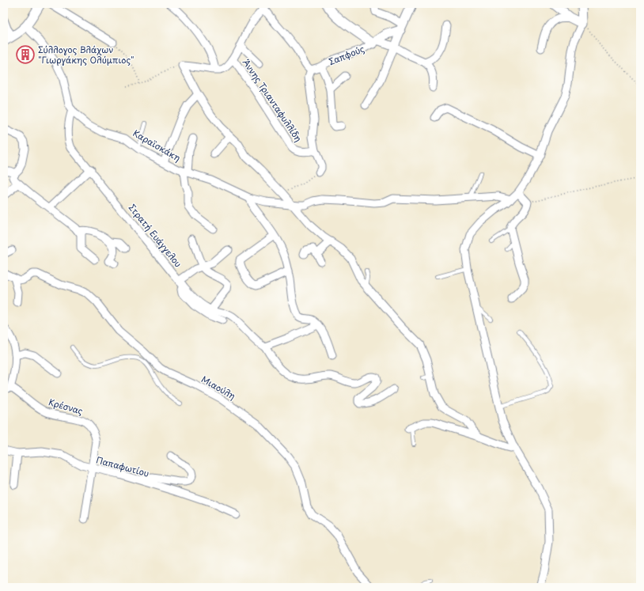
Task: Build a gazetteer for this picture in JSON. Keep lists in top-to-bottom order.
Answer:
{
  "streets": {
    "street": [
      "Σαπφούς",
      "Άννης Τριανταφυλλίδη",
      "Καραϊσκάκη",
      "Στρατή Ευάγγελου",
      "Μιαούλη",
      "Κρέσνας",
      "Παπαφωτίου"
    ]
  },
  "crossings": [
    ["Καραϊσκάκη", "Στρατή Ευάγγελου"],
    ["Κρέσνας", "Παπαφωτίου"]
  ],
  "places": {
    "building": ["Σύλλογος Βλάχων \"Γιωργάκης Ολύμπιος\""]
  }
}
